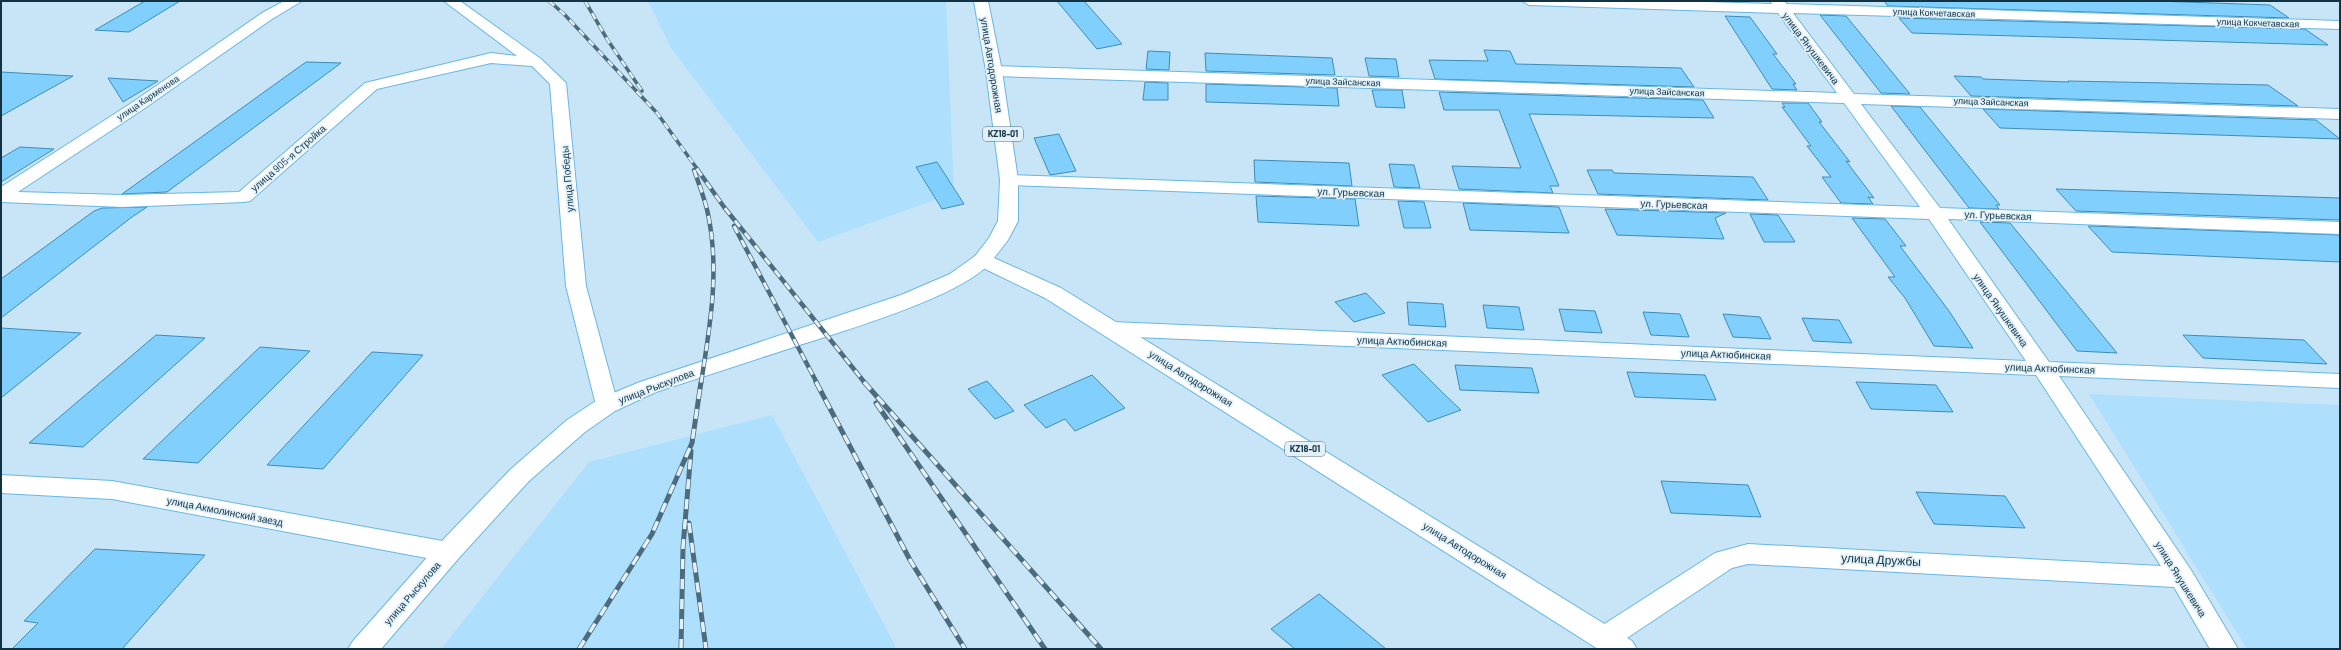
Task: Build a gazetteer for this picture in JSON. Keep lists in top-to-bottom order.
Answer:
{
  "streets": {
    "main road": ["улица Автодорожная", "KZ18-01", "улица Рыскулова"],
    "street": [
      "улица Кокчетавская",
      "улица Янушкевича",
      "улица Зайсанская",
      "улица Карменова",
      "улица 905-я Стройка",
      "улица Победы",
      "ул. Гурьевская",
      "улица Актюбинская",
      "улица Акмолинский заезд",
      "улица Дружбы"
    ]
  },
  "crossings": [
    ["улица Кокчетавская", "улица Янушкевича"],
    ["улица Янушкевича", "улица Зайсанская"],
    ["улица Янушкевича", "ул. Гурьевская"],
    ["улица Янушкевича", "улица Актюбинская"],
    ["улица Янушкевича", "улица Дружбы"],
    ["улица Автодорожная", "улица Зайсанская"],
    ["улица Автодорожная", "ул. Гурьевская"],
    ["улица Автодорожная", "улица Актюбинская"],
    ["улица Автодорожная", "улица Рыскулова"],
    ["улица Автодорожная", "улица Дружбы"],
    ["улица Карменова", "улица 905-я Стройка"],
    ["улица 905-я Стройка", "улица Победы"],
    ["улица Победы", "улица Рыскулова"],
    ["улица Рыскулова", "улица Акмолинский заезд"]
  ]
}
